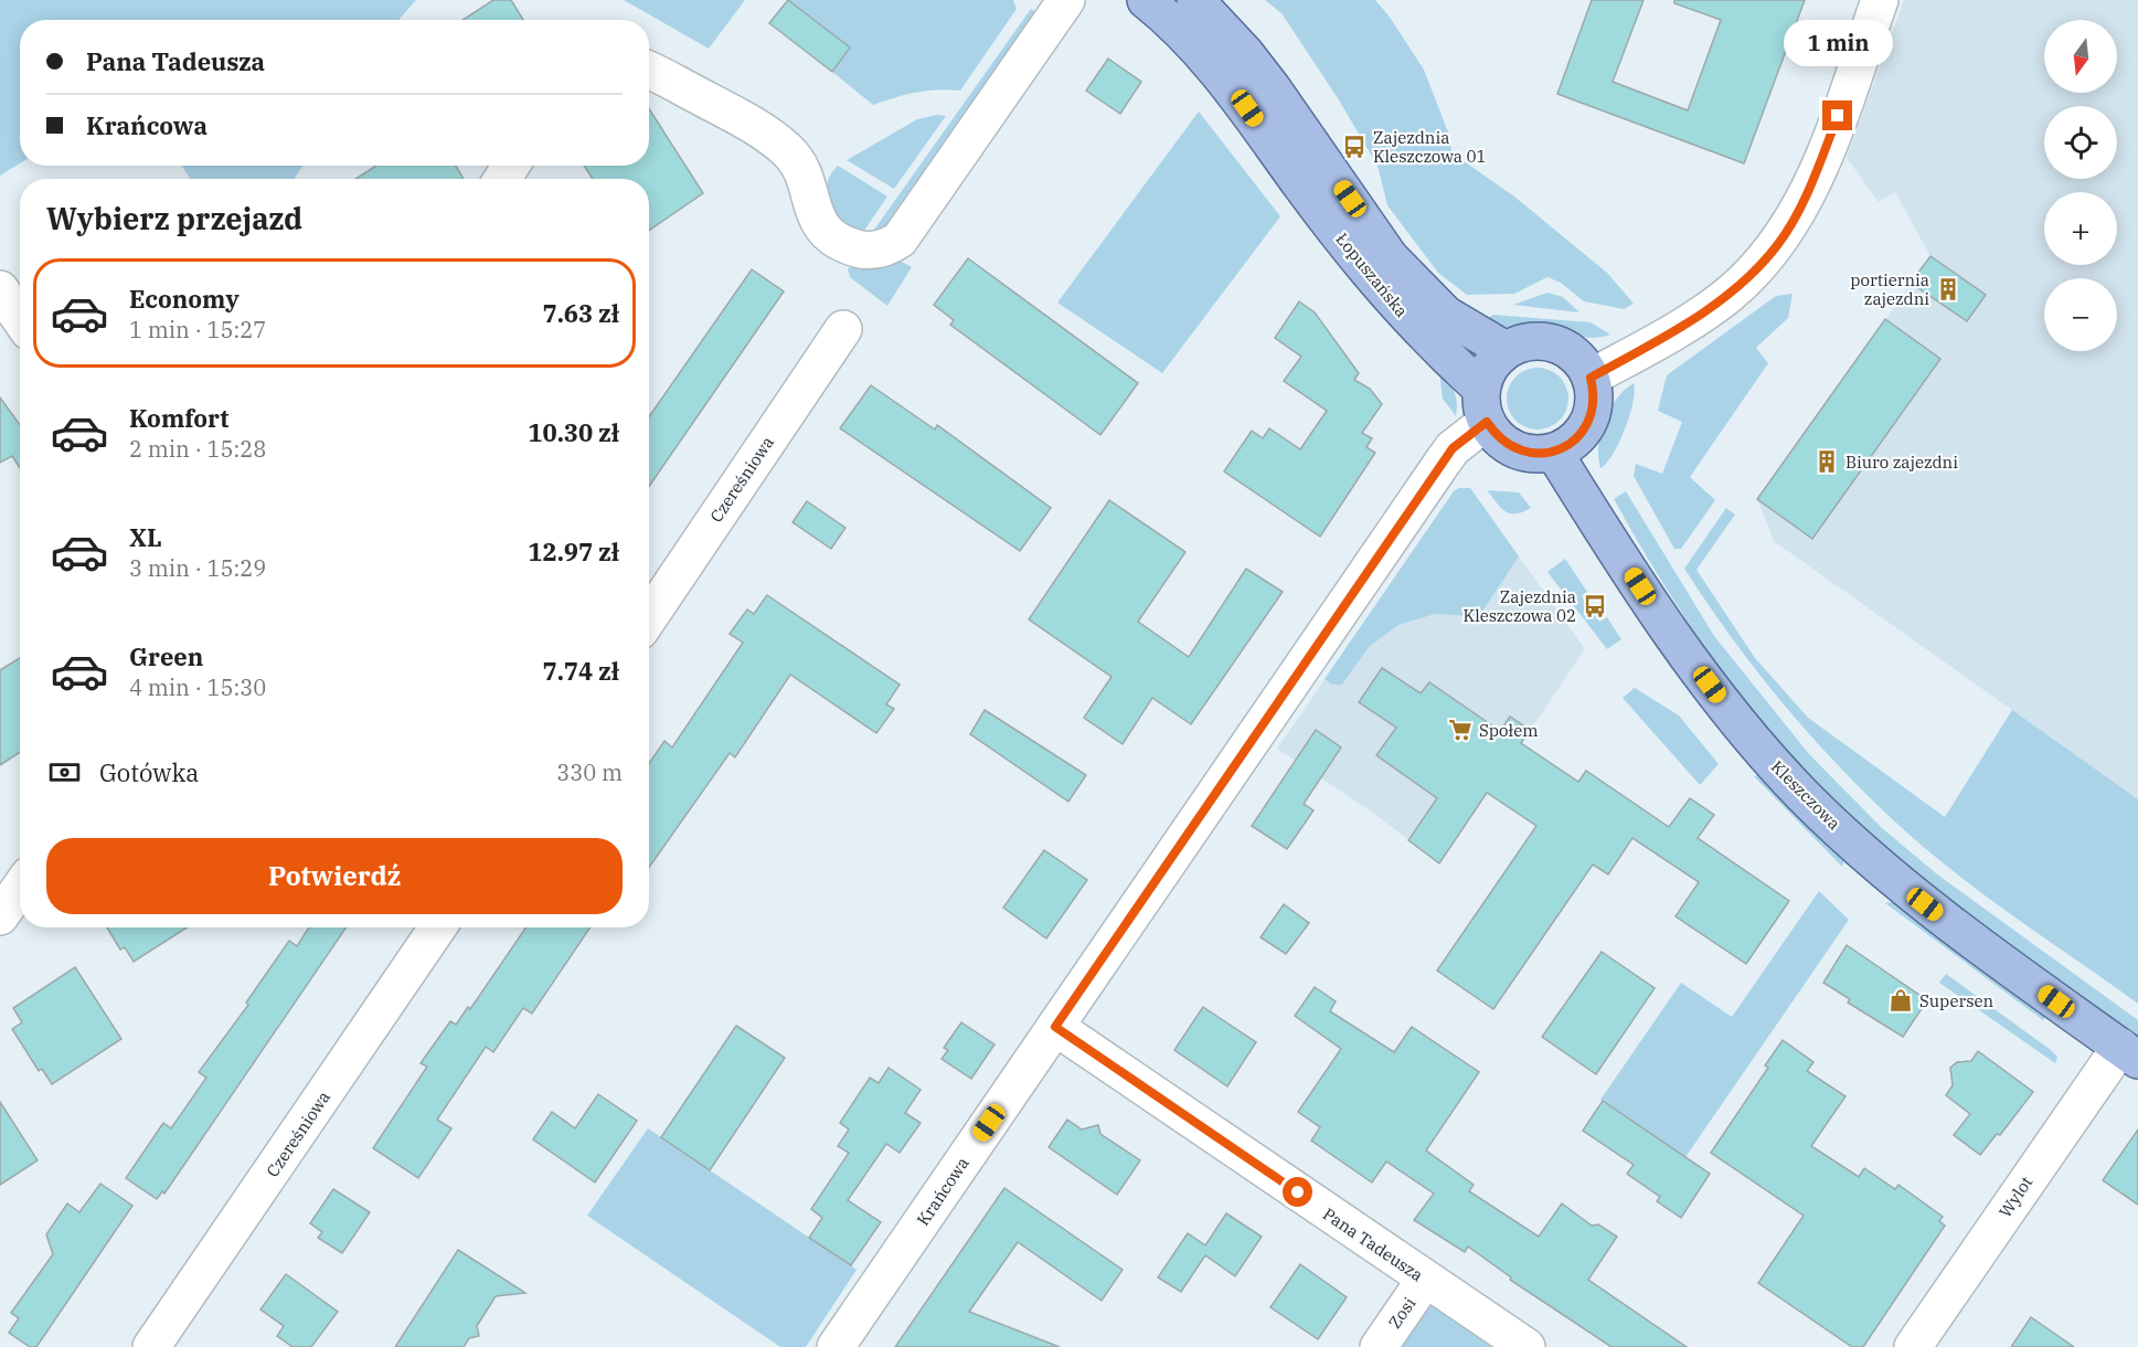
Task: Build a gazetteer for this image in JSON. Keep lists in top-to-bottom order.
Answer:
{
  "streets": {
    "main road": ["Łopuszańska", "Kleszczowa"],
    "street": [
      "Czereśniowa",
      "Krańcowa",
      "Wylot",
      "Pana Tadeusza",
      "Zosi"
    ]
  },
  "crossings": [
    ["Łopuszańska", "Kleszczowa"],
    ["Łopuszańska", "Krańcowa"],
    ["Kleszczowa", "Krańcowa"],
    ["Kleszczowa", "Wylot"],
    ["Krańcowa", "Pana Tadeusza"],
    ["Pana Tadeusza", "Zosi"]
  ],
  "places": {
    "bus stop": ["Zajezdnia Kleszczowa 01", "Zajezdnia Kleszczowa 02"],
    "building": ["portiernia zajezdni", "Biuro zajezdni"],
    "supermarket": ["Społem"],
    "shop": ["Supersen"]
  },
  "north": "bottom",
  "page": {
    "map_buttons": ["+", "−"],
    "bubble": "1 min",
    "banner": ["Pana Tadeusza", "Krańcowa"],
    "heading": "Wybierz przejazd",
    "list": [
      {
        "name": "Economy",
        "note": "1 min · 15:27",
        "value": "7.63 zł"
      },
      {
        "name": "Komfort",
        "note": "2 min · 15:28",
        "value": "10.30 zł"
      },
      {
        "name": "XL",
        "note": "3 min · 15:29",
        "value": "12.97 zł"
      },
      {
        "name": "Green",
        "note": "4 min · 15:30",
        "value": "7.74 zł"
      }
    ],
    "pay": ["Gotówka", "330 m"],
    "buttons": "Potwierdź"
  }
}
